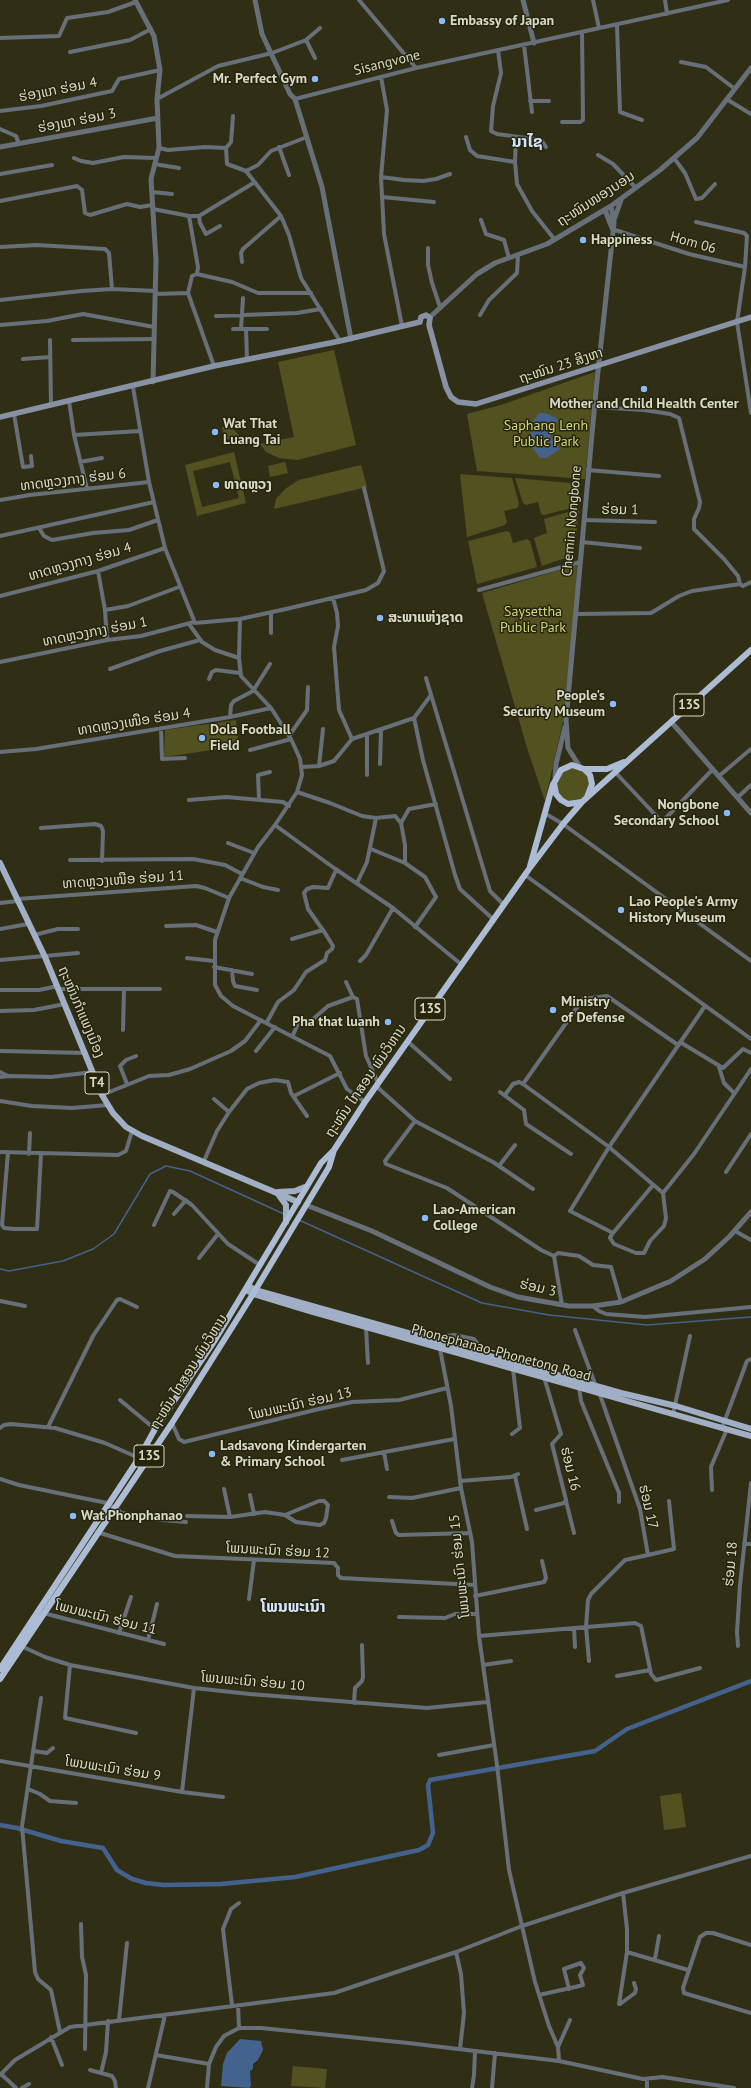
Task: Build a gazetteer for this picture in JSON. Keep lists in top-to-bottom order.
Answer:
{
  "streets": {
    "highway": ["13S", "ຖະໜົນ ໄກສອນ ພົມວິຫານ"],
    "main road": [
      "ຖະໜົນ 23 ສິງຫາ",
      "ຖະໜົນກຳແພງເມືອງ",
      "T4",
      "Phonephanao-Phonetong Road"
    ],
    "street": [
      "Sisangvone",
      "ຮ່ອງແກ ຮ່ອມ 4",
      "ຮ່ອງແກ ຮ່ອມ 3",
      "ຖະໜົນໜອງບອນ",
      "Hom 06",
      "ທາດຫຼວງກາງ ຮ່ອມ 6",
      "ຮ່ອມ 1",
      "Chemin Nongbone",
      "ທາດຫຼວງກາງ ຮ່ອມ 4",
      "ທາດຫຼວງກາງ ຮ່ອມ 1",
      "ທາດຫຼວງເໜືອ ຮ່ອມ 4",
      "ທາດຫຼວງເໜືອ ຮ່ອມ 11",
      "ຮ່ອມ 3",
      "ໂພນພະເນົາ ຮ່ອມ 13",
      "ຮ່ອມ 16",
      "ຮ່ອມ 17",
      "ໂພນພະເນົາ ຮ່ອມ 12",
      "ຮ່ອມ 18",
      "ໂພນພະເນົາ ຮ່ອມ 15",
      "ໂພນພະເນົາ ຮ່ອມ 11",
      "ໂພນພະເນົາ ຮ່ອມ 10",
      "ໂພນພະເນົາ ຮ່ອມ 9"
    ]
  },
  "crossings": [
    ["ຖະໜົນໜອງບອນ", "ຖະໜົນ 23 ສິງຫາ"],
    ["ຖະໜົນໜອງບອນ", "Chemin Nongbone"],
    ["Hom 06", "Chemin Nongbone"],
    ["ຖະໜົນ 23 ສິງຫາ", "Chemin Nongbone"],
    ["ຮ່ອມ 1", "Chemin Nongbone"],
    ["13S", "ຖະໜົນ ໄກສອນ ພົມວິຫານ"],
    ["ທາດຫຼວງເໜືອ ຮ່ອມ 11", "ຖະໜົນກຳແພງເມືອງ"],
    ["ຖະໜົນກຳແພງເມືອງ", "ຖະໜົນ ໄກສອນ ພົມວິຫານ"],
    ["ຖະໜົນ ໄກສອນ ພົມວິຫານ", "ຮ່ອມ 3"],
    ["ຖະໜົນ ໄກສອນ ພົມວິຫານ", "Phonephanao-Phonetong Road"],
    ["ຖະໜົນ ໄກສອນ ພົມວິຫານ", "ໂພນພະເນົາ ຮ່ອມ 13"],
    ["ຖະໜົນ ໄກສອນ ພົມວິຫານ", "ໂພນພະເນົາ ຮ່ອມ 12"],
    ["ຖະໜົນ ໄກສອນ ພົມວິຫານ", "ໂພນພະເນົາ ຮ່ອມ 11"],
    ["ຖະໜົນ ໄກສອນ ພົມວິຫານ", "ໂພນພະເນົາ ຮ່ອມ 10"],
    ["Phonephanao-Phonetong Road", "ຮ່ອມ 16"],
    ["Phonephanao-Phonetong Road", "ຮ່ອມ 17"],
    ["Phonephanao-Phonetong Road", "ໂພນພະເນົາ ຮ່ອມ 15"],
    ["ໂພນພະເນົາ ຮ່ອມ 13", "ໂພນພະເນົາ ຮ່ອມ 15"],
    ["ໂພນພະເນົາ ຮ່ອມ 12", "ໂພນພະເນົາ ຮ່ອມ 15"],
    ["ໂພນພະເນົາ ຮ່ອມ 15", "ໂພນພະເນົາ ຮ່ອມ 10"]
  ],
  "districts": ["ນາໄຊ", "ໂພນພະເນົາ"],
  "parks": ["Saphang Lenh Public Park", "Saysettha Public Park"],
  "places": [
    "Embassy of Japan",
    "Mr. Perfect Gym",
    "Happiness",
    "Mother and Child Health Center",
    "Wat That Luang Tai",
    "ທາດຫຼວງ",
    "ສະພາແຫ່ງຊາດ",
    "People's Security Museum",
    "Dola Football Field",
    "Nongbone Secondary School",
    "Lao People's Army History Museum",
    "Ministry of Defense",
    "Pha that luanh",
    "Lao-American College",
    "Ladsavong Kindergarten & Primary School",
    "Wat Phonphanao"
  ]
}
